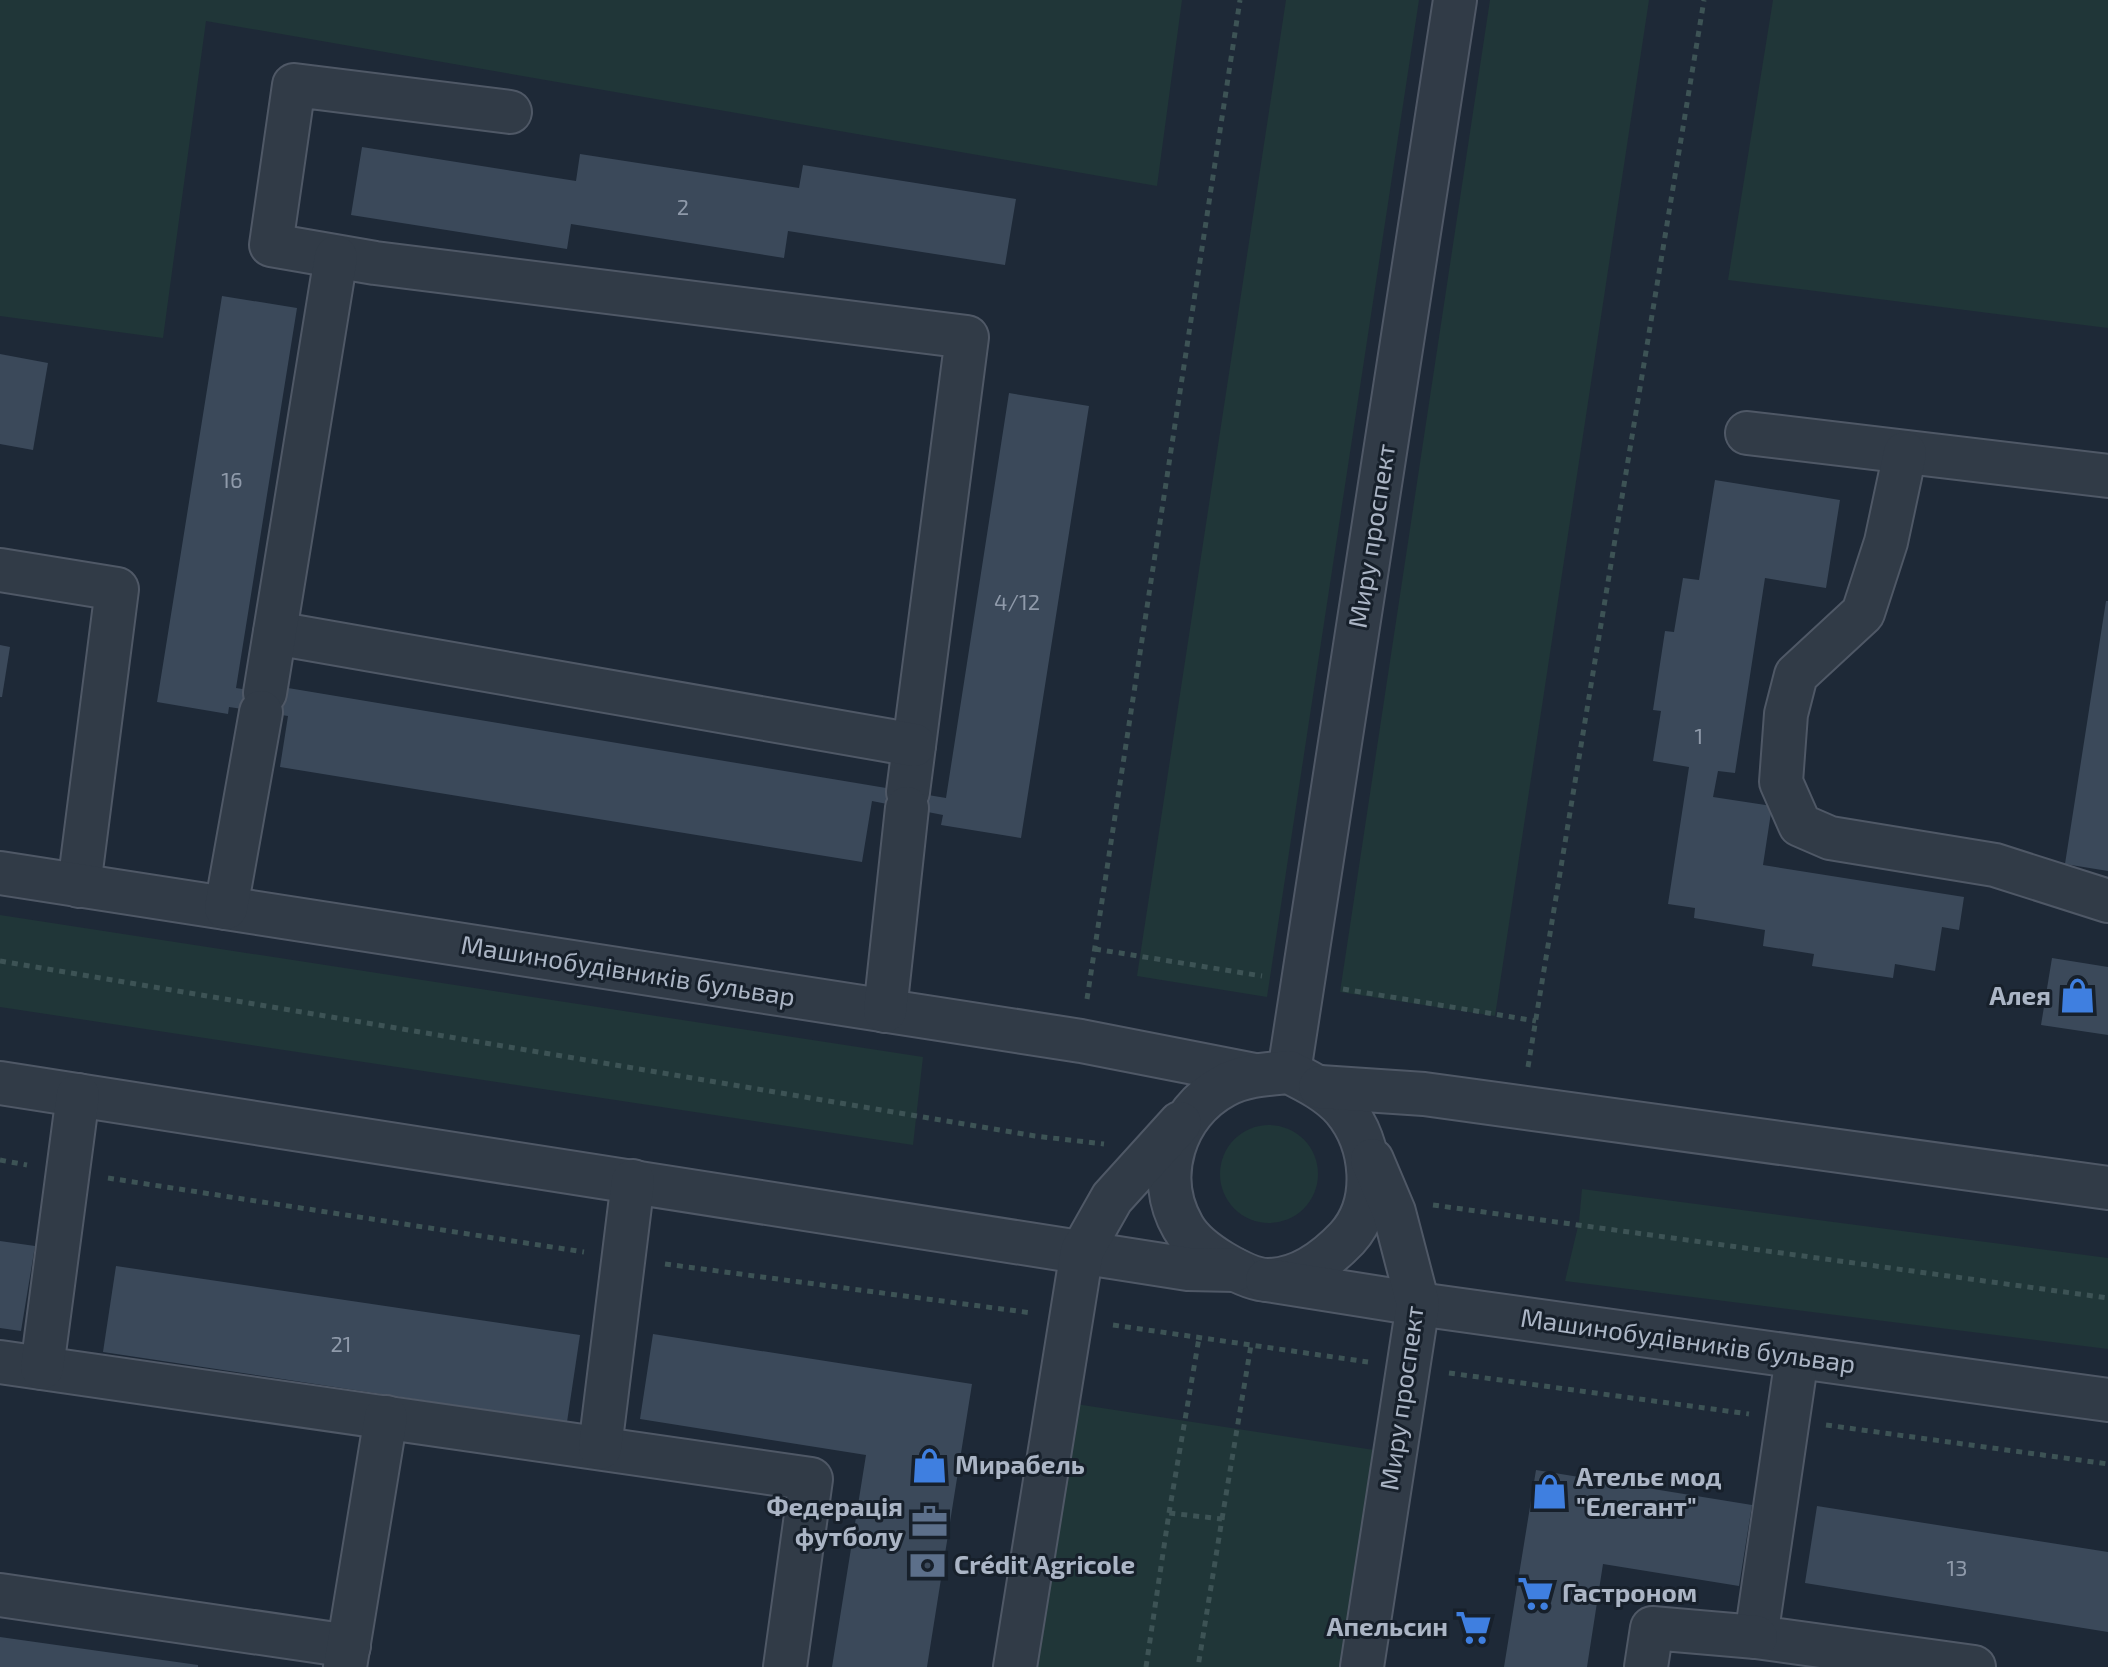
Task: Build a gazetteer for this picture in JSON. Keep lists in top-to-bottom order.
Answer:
{
  "streets": {
    "street": ["Миру проспект", "Машинобудівників бульвар"]
  },
  "crossings": [
    ["Миру проспект", "Машинобудівників бульвар"]
  ],
  "places": {
    "shop": ["Алея", "Мирабель", "Ательє мод \"Елегант\""],
    "office": ["Федерація футболу"],
    "bank": ["Crédit Agricole"],
    "supermarket": ["Гастроном", "Апельсин"]
  },
  "house_numbers": [
    "2",
    "16",
    "4/12",
    "1",
    "21",
    "13"
  ]
}
